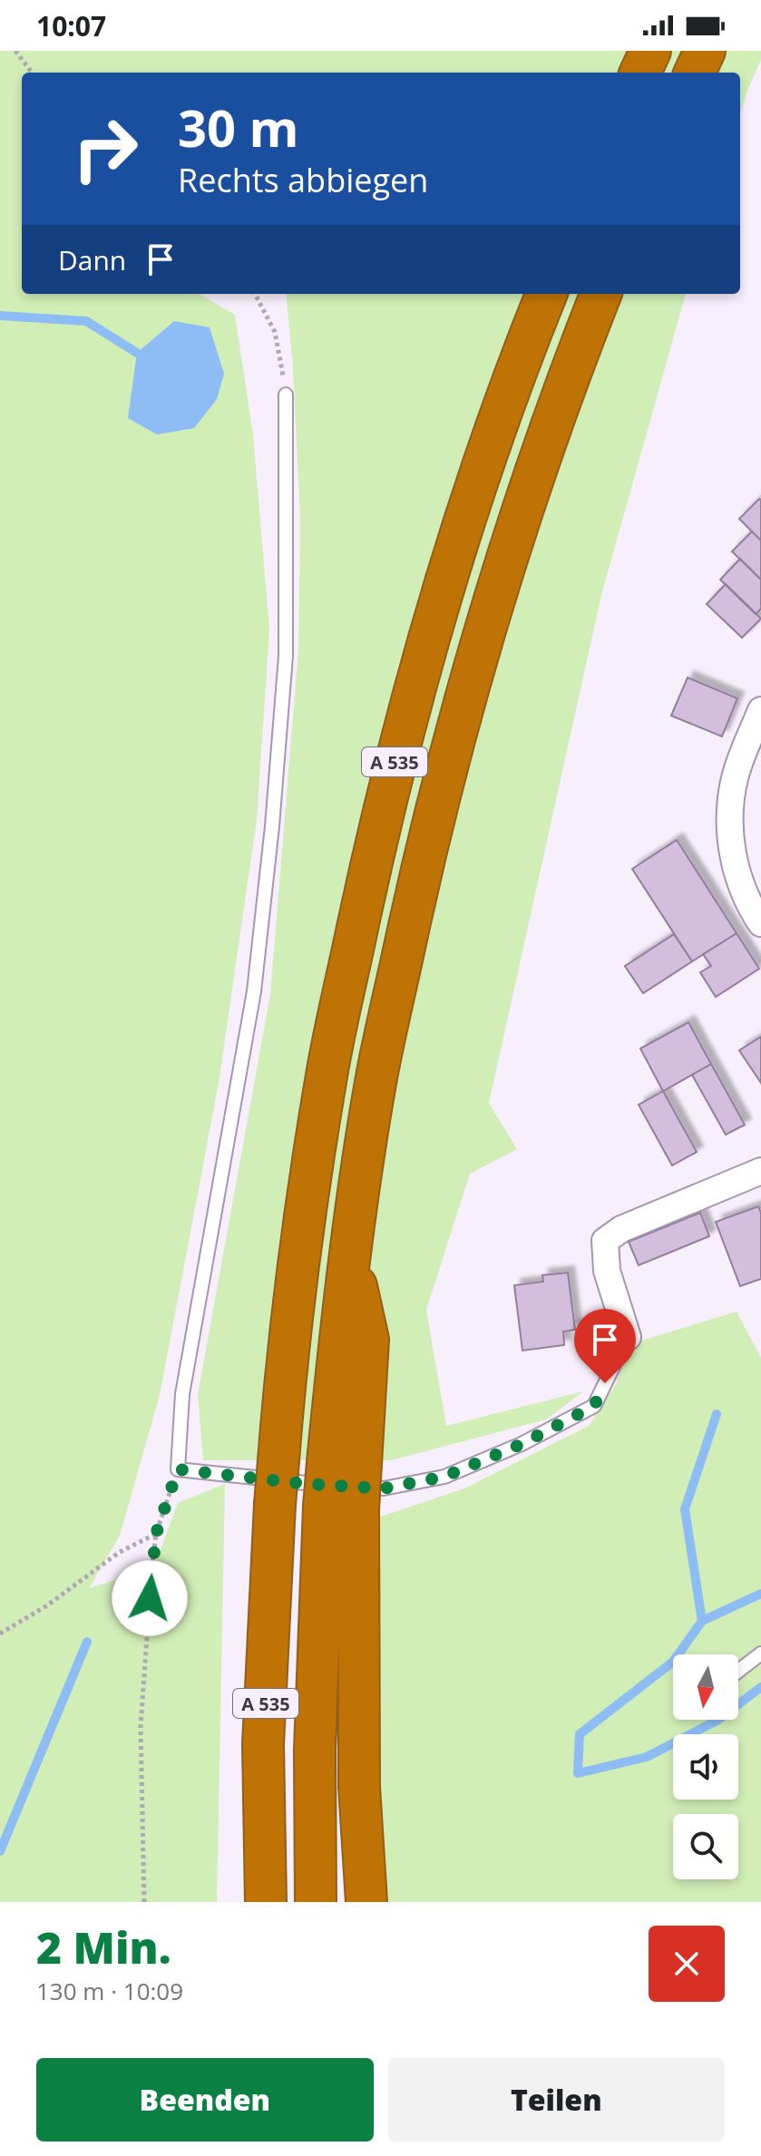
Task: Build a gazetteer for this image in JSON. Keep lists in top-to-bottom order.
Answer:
{
  "streets": {
    "highway": ["A 535"]
  },
  "north": "bottom",
  "page": {
    "status": "10:07",
    "turn": ["30 m", "Rechts abbiegen"],
    "then": "Dann",
    "heading": ["2 Min.", "130 m · 10:09"],
    "buttons": ["Beenden", "Teilen"]
  }
}
